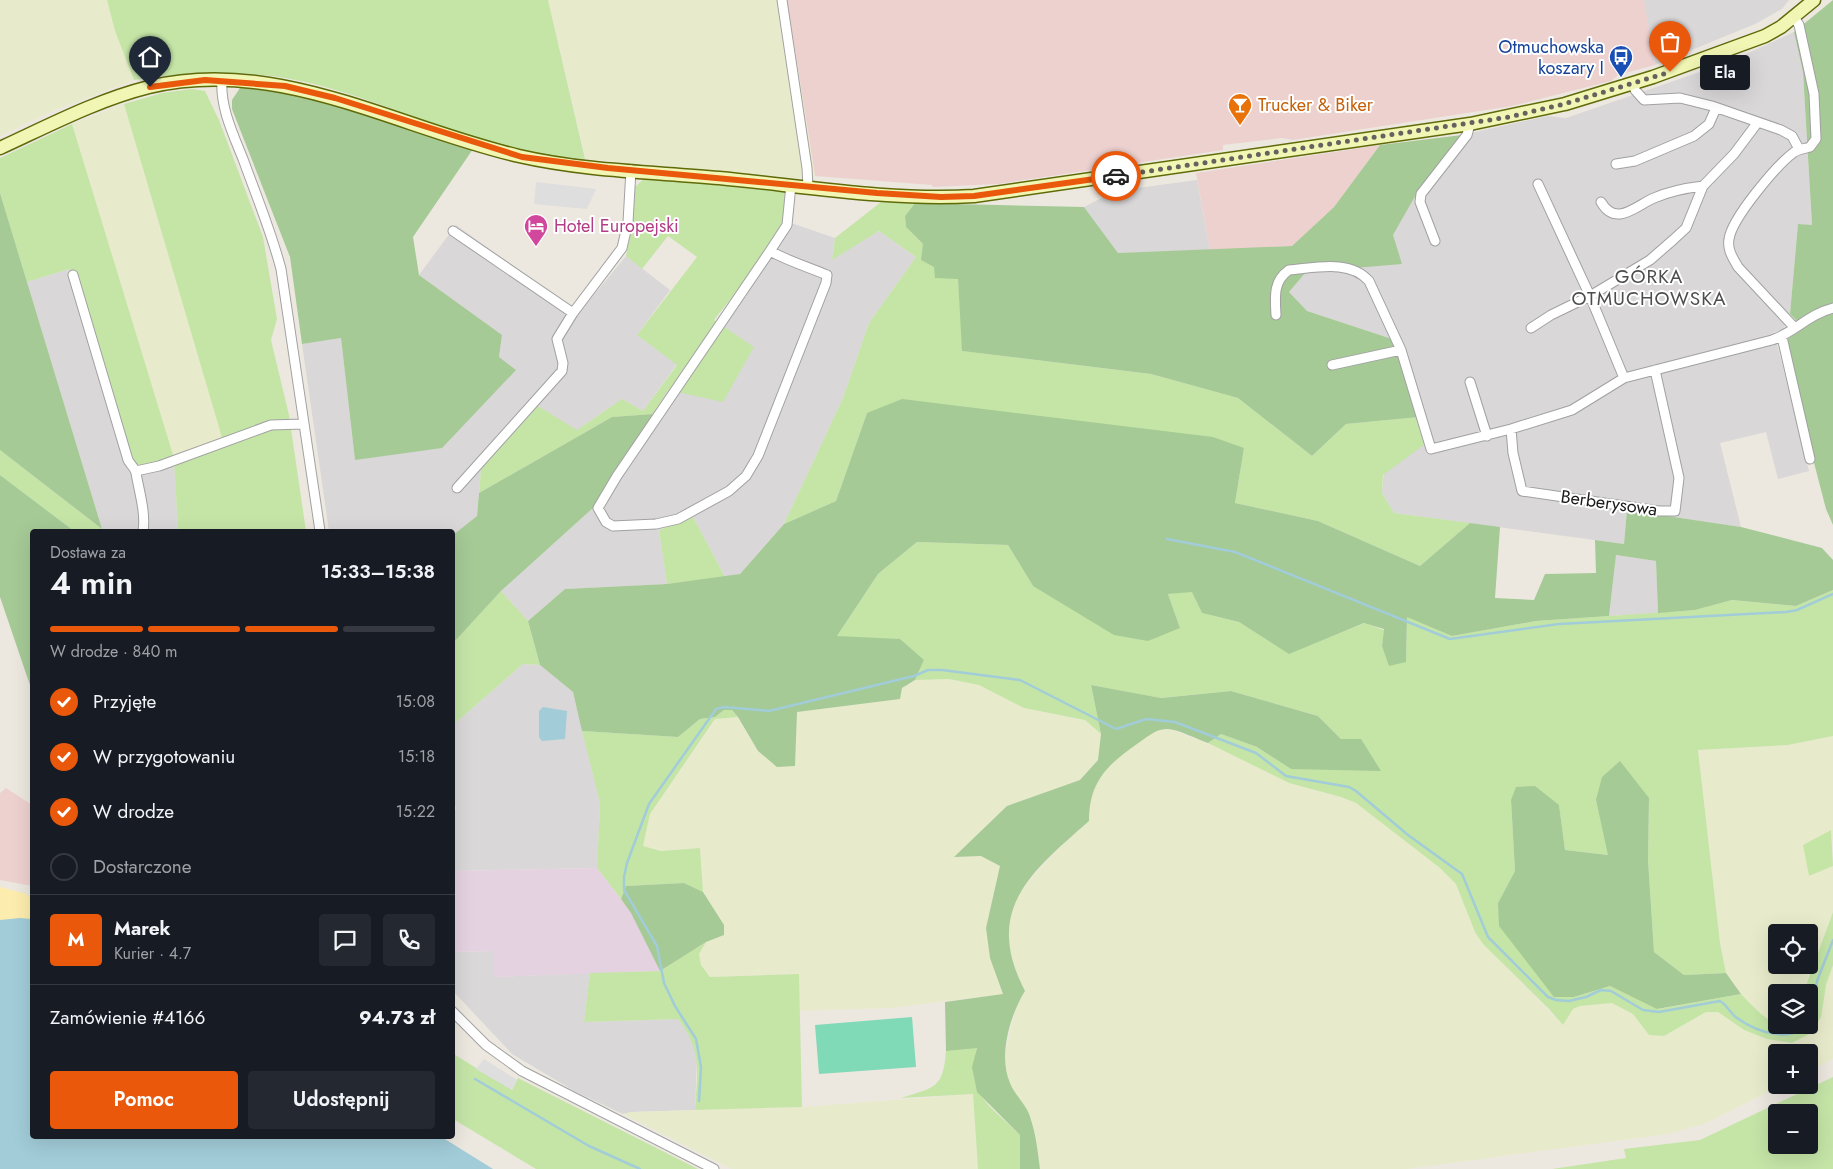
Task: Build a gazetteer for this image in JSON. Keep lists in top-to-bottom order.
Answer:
{
  "streets": {
    "street": ["Berberysowa"]
  },
  "districts": ["GÓRKA OTMUCHOWSKA"],
  "places": {
    "other": ["Ela"],
    "bus stop": ["Otmuchowska koszary I"],
    "bar": ["Trucker & Biker"],
    "hotel": ["Hotel Europejski"]
  },
  "page": {
    "bubble": "Ela",
    "heading": ["4 min", "Dostawa za", "15:33–15:38"],
    "panel": [
      "Marek",
      "Kurier · 4.7",
      "Zamówienie #4166",
      "94.73 zł"
    ],
    "bar": "W drodze · 840 m",
    "list": [
      ["Przyjęte", "15:08"],
      ["W przygotowaniu", "15:18"],
      ["W drodze", "15:22"],
      "Dostarczone"
    ],
    "round": "M",
    "map_buttons": ["+", "−"],
    "buttons": ["Pomoc", "Udostępnij"]
  }
}
